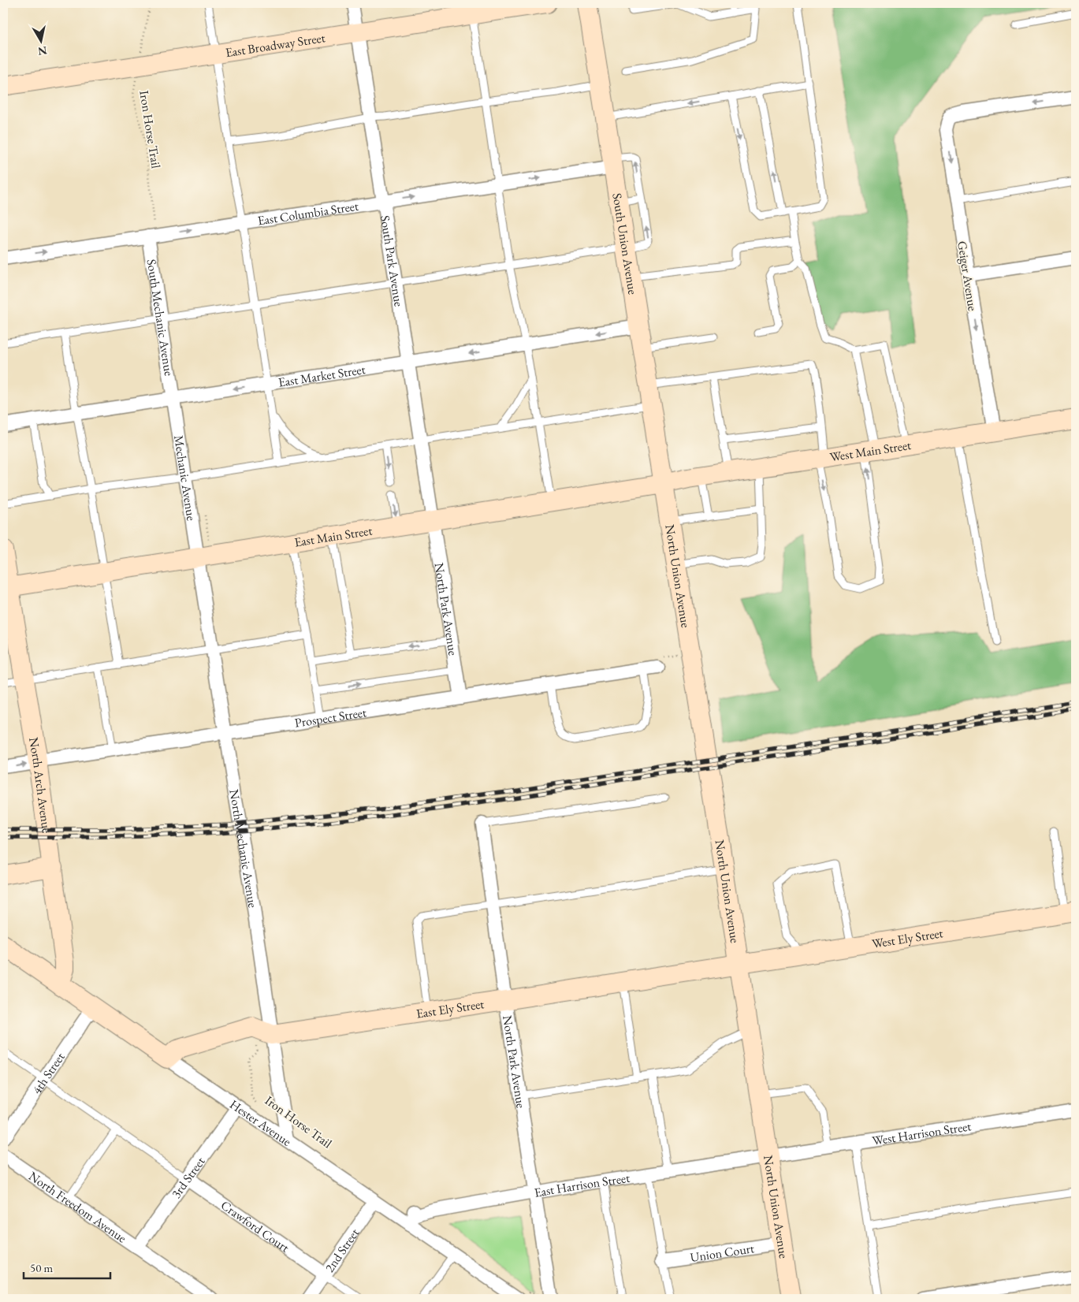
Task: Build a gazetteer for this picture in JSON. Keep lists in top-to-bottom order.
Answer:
{
  "streets": {
    "street": [
      "East Broadway Street",
      "East Columbia Street",
      "South Union Avenue",
      "South Park Avenue",
      "Geiger Avenue",
      "South Mechanic Avenue",
      "East Market Street",
      "West Main Street",
      "Mechanic Avenue",
      "East Main Street",
      "North Union Avenue",
      "North Park Avenue",
      "Prospect Street",
      "North Arch Avenue",
      "North Mechanic Avenue",
      "West Ely Street",
      "East Ely Street",
      "4th Street",
      "Hester Avenue",
      "West Harrison Street",
      "3rd Street",
      "East Harrison Street",
      "North Freedom Avenue",
      "Crawford Court",
      "2nd Street",
      "Union Court"
    ],
    "path": ["Iron Horse Trail"]
  },
  "crossings": [
    ["East Broadway Street", "Iron Horse Trail"],
    ["East Broadway Street", "South Park Avenue"],
    ["Iron Horse Trail", "East Columbia Street"],
    ["Iron Horse Trail", "South Mechanic Avenue"],
    ["East Columbia Street", "South Union Avenue"],
    ["East Columbia Street", "South Park Avenue"],
    ["East Columbia Street", "South Mechanic Avenue"],
    ["South Union Avenue", "East Market Street"],
    ["South Union Avenue", "West Main Street"],
    ["South Union Avenue", "East Main Street"],
    ["South Union Avenue", "North Union Avenue"],
    ["South Park Avenue", "East Market Street"],
    ["South Park Avenue", "East Main Street"],
    ["South Park Avenue", "North Park Avenue"],
    ["Geiger Avenue", "West Main Street"],
    ["South Mechanic Avenue", "East Market Street"],
    ["South Mechanic Avenue", "Mechanic Avenue"],
    ["East Market Street", "Mechanic Avenue"],
    ["West Main Street", "East Main Street"],
    ["West Main Street", "North Union Avenue"],
    ["Mechanic Avenue", "East Main Street"],
    ["Mechanic Avenue", "North Mechanic Avenue"],
    ["East Main Street", "North Union Avenue"],
    ["East Main Street", "North Park Avenue"],
    ["East Main Street", "North Arch Avenue"],
    ["East Main Street", "North Mechanic Avenue"],
    ["North Union Avenue", "West Ely Street"],
    ["North Union Avenue", "East Ely Street"],
    ["North Union Avenue", "West Harrison Street"],
    ["North Union Avenue", "East Harrison Street"],
    ["North Union Avenue", "Union Court"],
    ["North Park Avenue", "Prospect Street"],
    ["North Park Avenue", "East Ely Street"],
    ["North Park Avenue", "East Harrison Street"],
    ["Prospect Street", "North Arch Avenue"],
    ["Prospect Street", "North Mechanic Avenue"],
    ["North Arch Avenue", "Hester Avenue"],
    ["North Mechanic Avenue", "East Ely Street"],
    ["North Mechanic Avenue", "Hester Avenue"],
    ["West Ely Street", "East Ely Street"],
    ["4th Street", "Hester Avenue"],
    ["Hester Avenue", "3rd Street"],
    ["Hester Avenue", "East Harrison Street"],
    ["Hester Avenue", "2nd Street"],
    ["West Harrison Street", "East Harrison Street"],
    ["3rd Street", "North Freedom Avenue"],
    ["3rd Street", "Crawford Court"],
    ["Crawford Court", "2nd Street"]
  ],
  "one_way": ["East Columbia Street", "East Market Street"],
  "scale_bar": "50 m",
  "north": "bottom"
}
